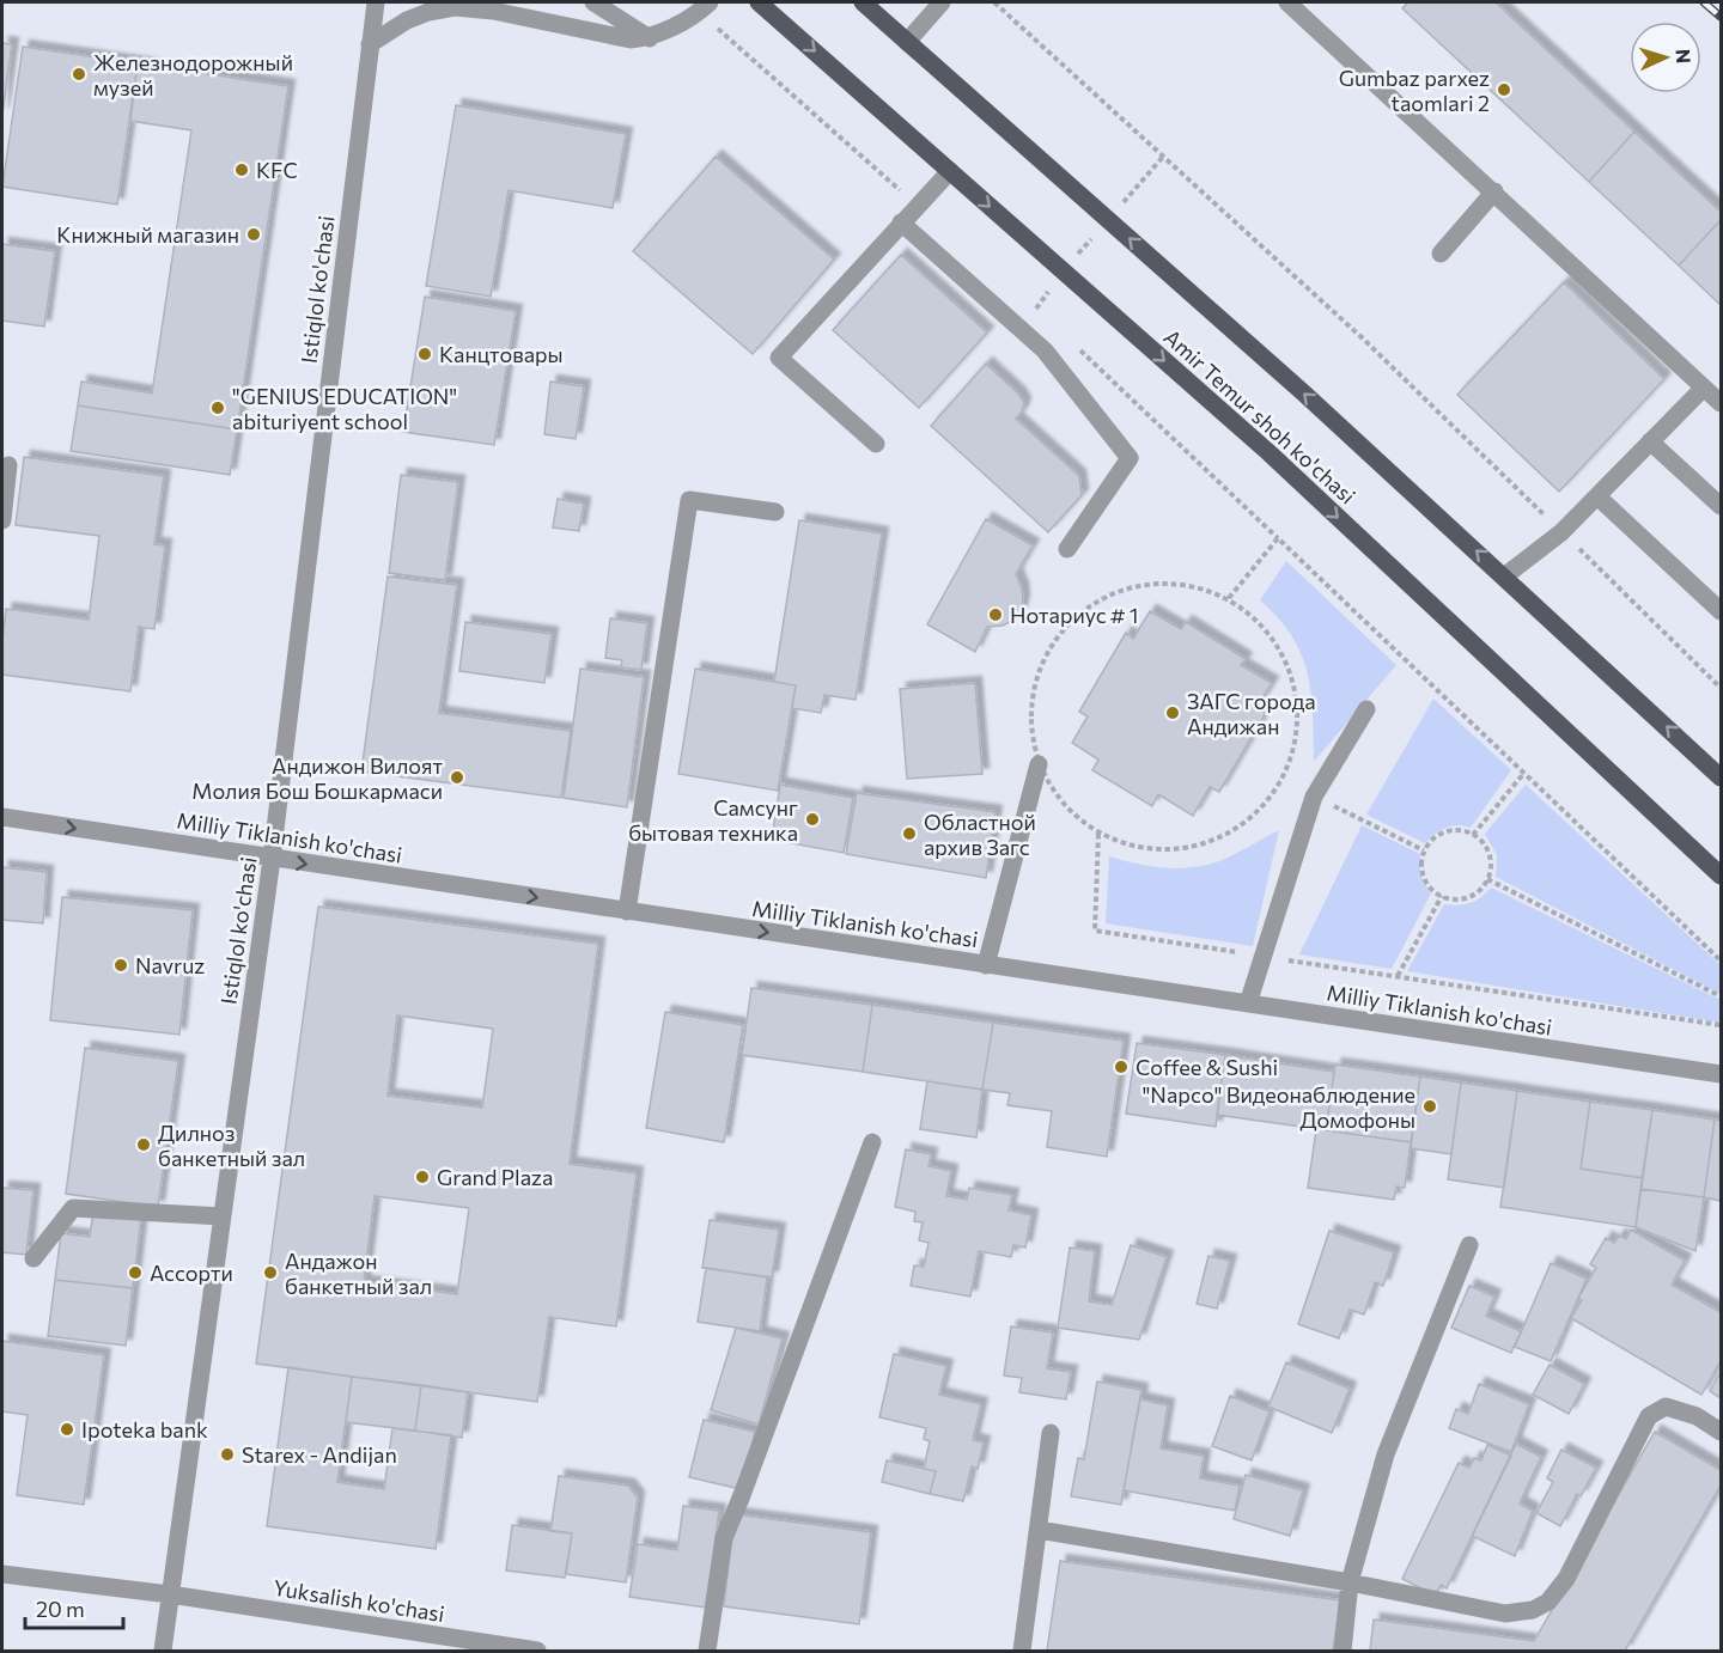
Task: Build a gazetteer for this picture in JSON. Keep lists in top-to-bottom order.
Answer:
{
  "streets": {
    "main road": ["Amir Temur shoh ko'chasi"],
    "street": ["Istiqlol ko'chasi", "Milliy Tiklanish ko'chasi", "Yuksalish ko'chasi"]
  },
  "crossings": [
    ["Istiqlol ko'chasi", "Milliy Tiklanish ko'chasi"],
    ["Istiqlol ko'chasi", "Yuksalish ko'chasi"]
  ],
  "one_way": ["Milliy Tiklanish ko'chasi"],
  "places": [
    "Железнодорожный музей",
    "Gumbaz parxez taomlari 2",
    "KFC",
    "Книжный магазин",
    "Канцтовары",
    "\"GENIUS EDUCATION\" abituriyent school",
    "Нотариус # 1",
    "ЗАГС города Андижан",
    "Андижон Вилоят Молия Бош Бошкармаси",
    "Самсунг бытовая техника",
    "Областной архив Загс",
    "Navruz",
    "Coffee & Sushi",
    "\"Napco\" Видеонаблюдение Домофоны",
    "Дилноз банкетный зал",
    "Grand Plaza",
    "Ассорти",
    "Андажон банкетный зал",
    "Ipoteka bank",
    "Starex - Andijan"
  ],
  "scale_bar": "20 m",
  "north": "right"
}
